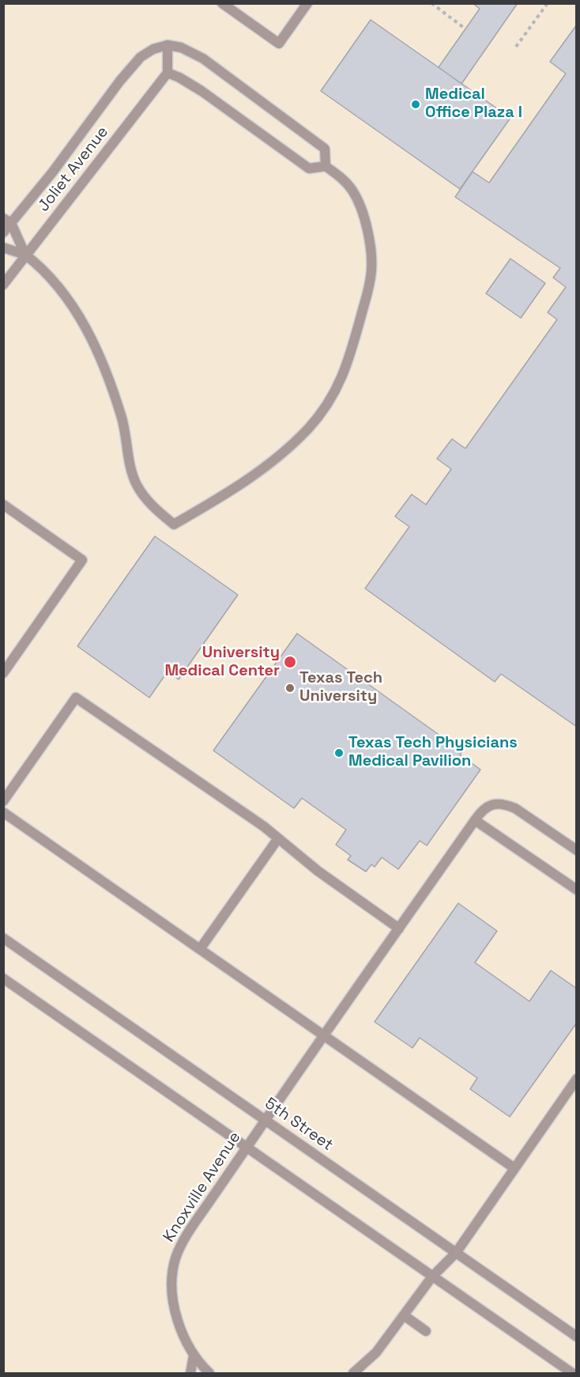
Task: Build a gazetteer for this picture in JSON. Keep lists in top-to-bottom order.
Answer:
{
  "streets": {
    "street": ["Joliet Avenue", "5th Street", "Knoxville Avenue"]
  },
  "crossings": [
    ["5th Street", "Knoxville Avenue"]
  ],
  "places": [
    "Medical Office Plaza I",
    "University Medical Center",
    "Texas Tech University",
    "Texas Tech Physicians Medical Pavilion"
  ]
}
